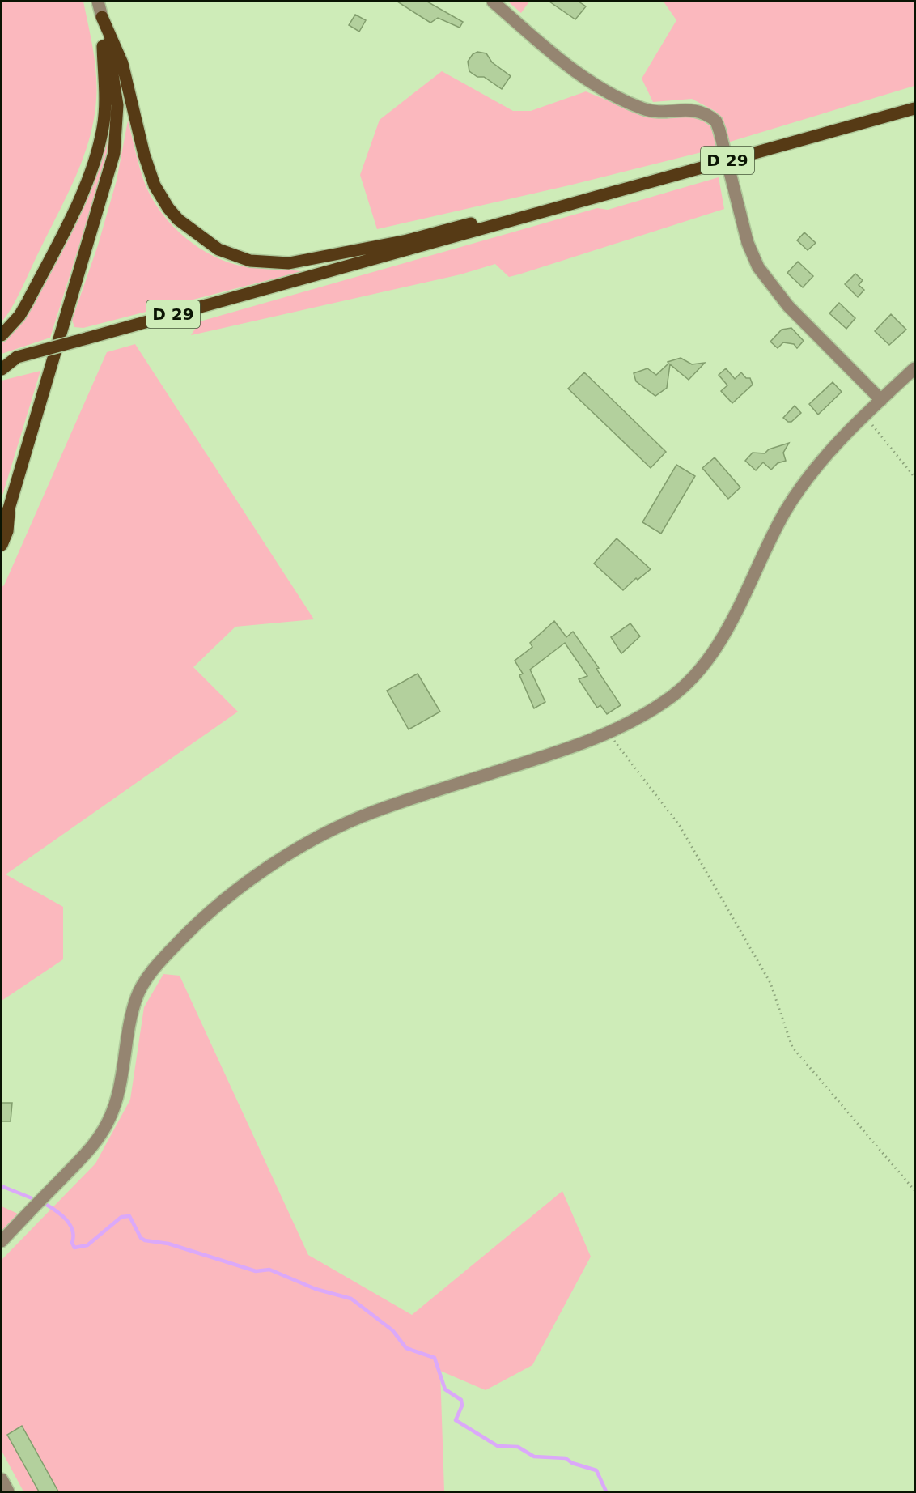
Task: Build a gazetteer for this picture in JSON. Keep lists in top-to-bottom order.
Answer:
{
  "streets": {
    "main road": ["D 29"]
  }
}
